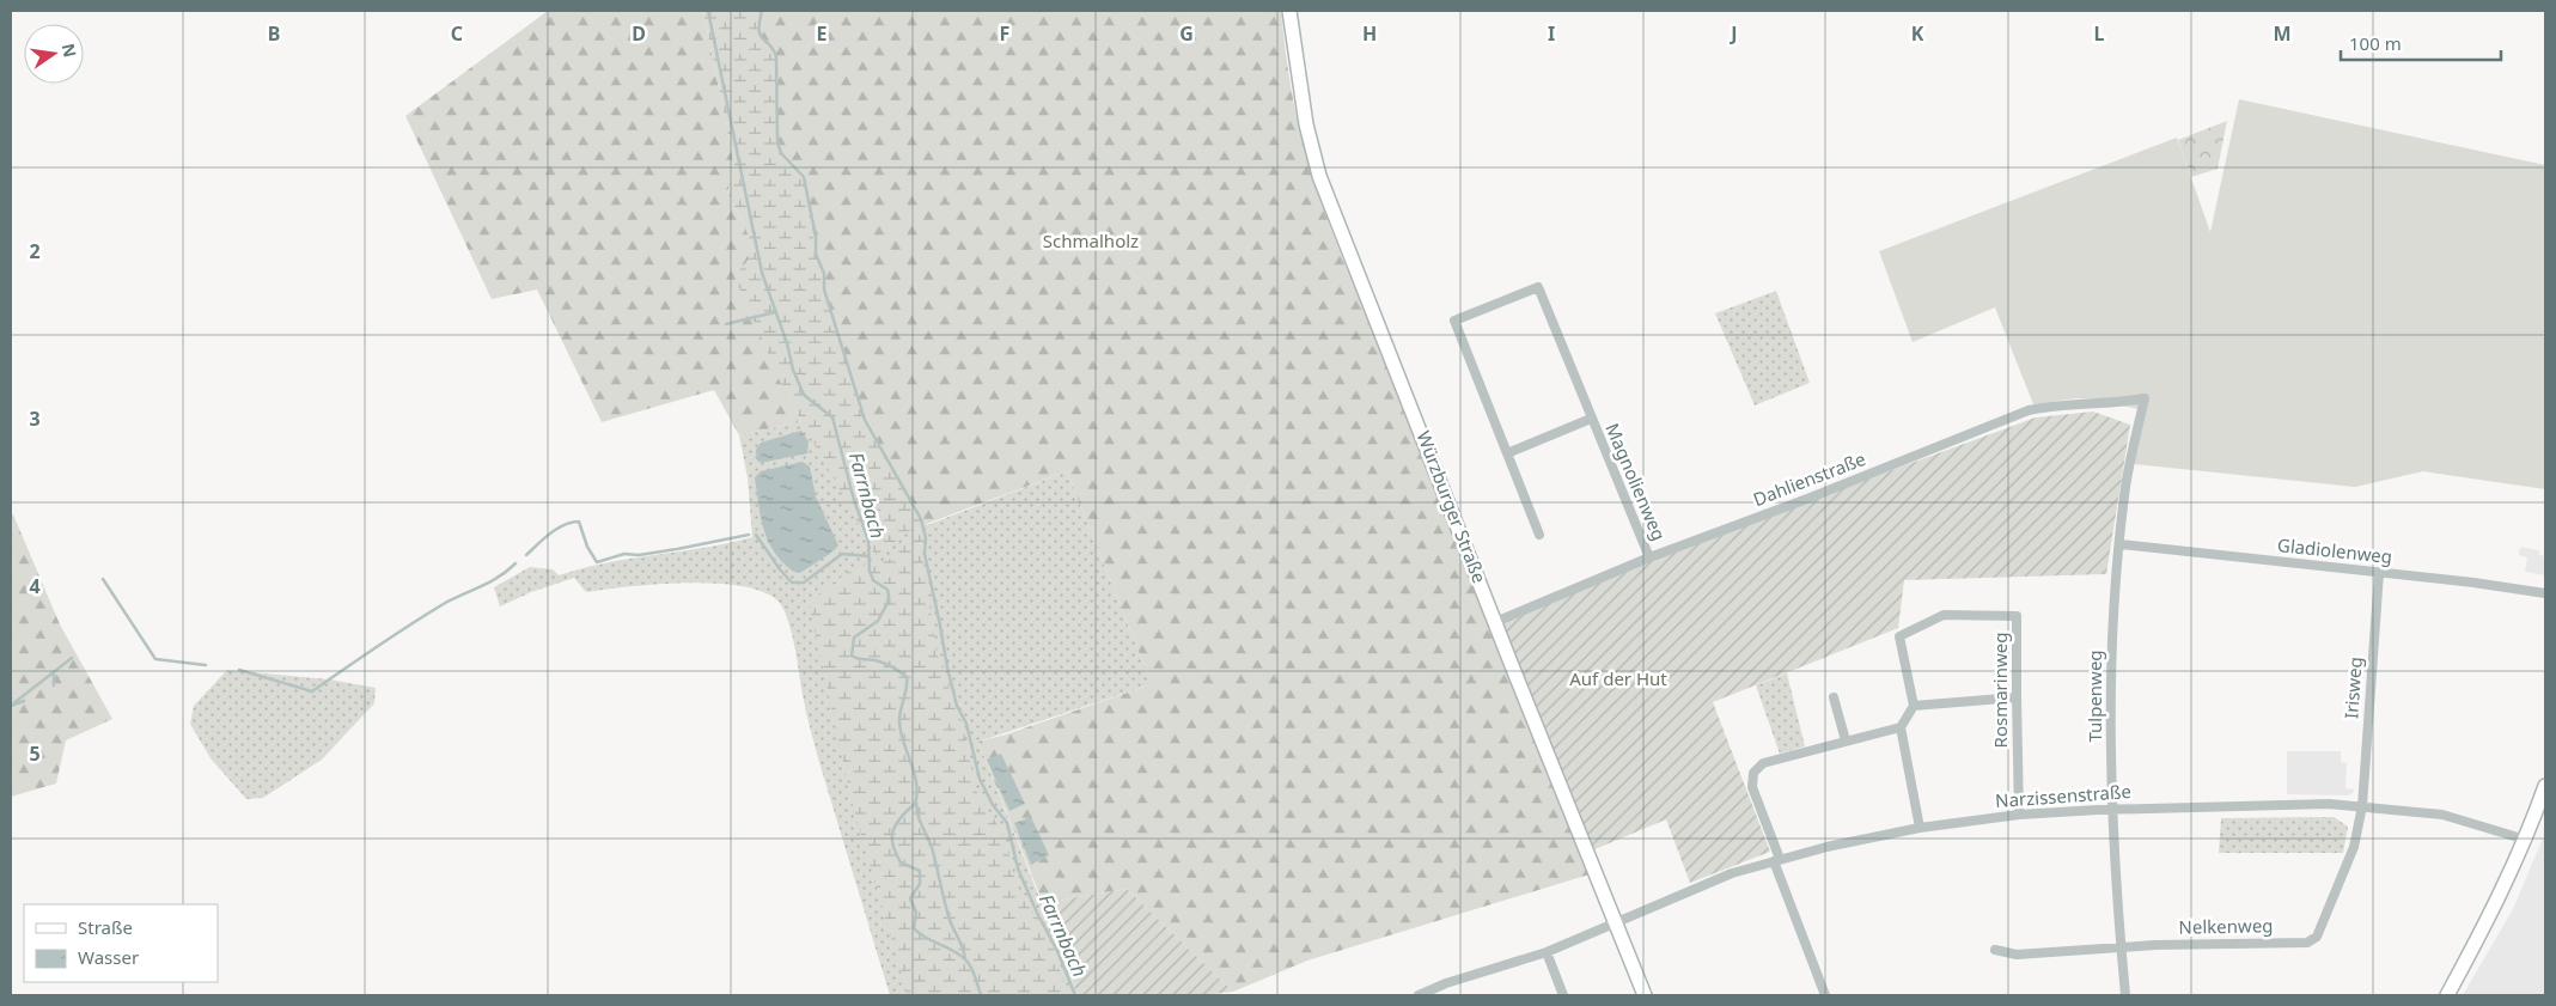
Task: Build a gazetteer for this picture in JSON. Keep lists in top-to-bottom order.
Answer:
{
  "streets": {
    "street": [
      "Dahlienstraße",
      "Magnolienweg",
      "Würzburger Straße",
      "Gladiolenweg",
      "Irisweg",
      "Rosmarinweg",
      "Tulpenweg",
      "Narzissenstraße",
      "Nelkenweg"
    ]
  },
  "crossings": [
    ["Dahlienstraße", "Magnolienweg"],
    ["Dahlienstraße", "Würzburger Straße"],
    ["Dahlienstraße", "Tulpenweg"],
    ["Würzburger Straße", "Narzissenstraße"],
    ["Gladiolenweg", "Irisweg"],
    ["Gladiolenweg", "Tulpenweg"],
    ["Irisweg", "Narzissenstraße"],
    ["Irisweg", "Nelkenweg"],
    ["Rosmarinweg", "Narzissenstraße"],
    ["Tulpenweg", "Narzissenstraße"],
    ["Tulpenweg", "Nelkenweg"],
    ["Narzissenstraße", "Nelkenweg"]
  ],
  "water": ["Farrnbach"],
  "parks": ["Schmalholz", "Auf der Hut"],
  "legend": ["Straße", "Wasser"],
  "scale_bar": "100 m",
  "north": "right",
  "grid": {
    "columns": [
      "B",
      "C",
      "D",
      "E",
      "F",
      "G",
      "H",
      "I",
      "J",
      "K",
      "L",
      "M"
    ],
    "rows": [
      "2",
      "3",
      "4",
      "5"
    ]
  }
}
